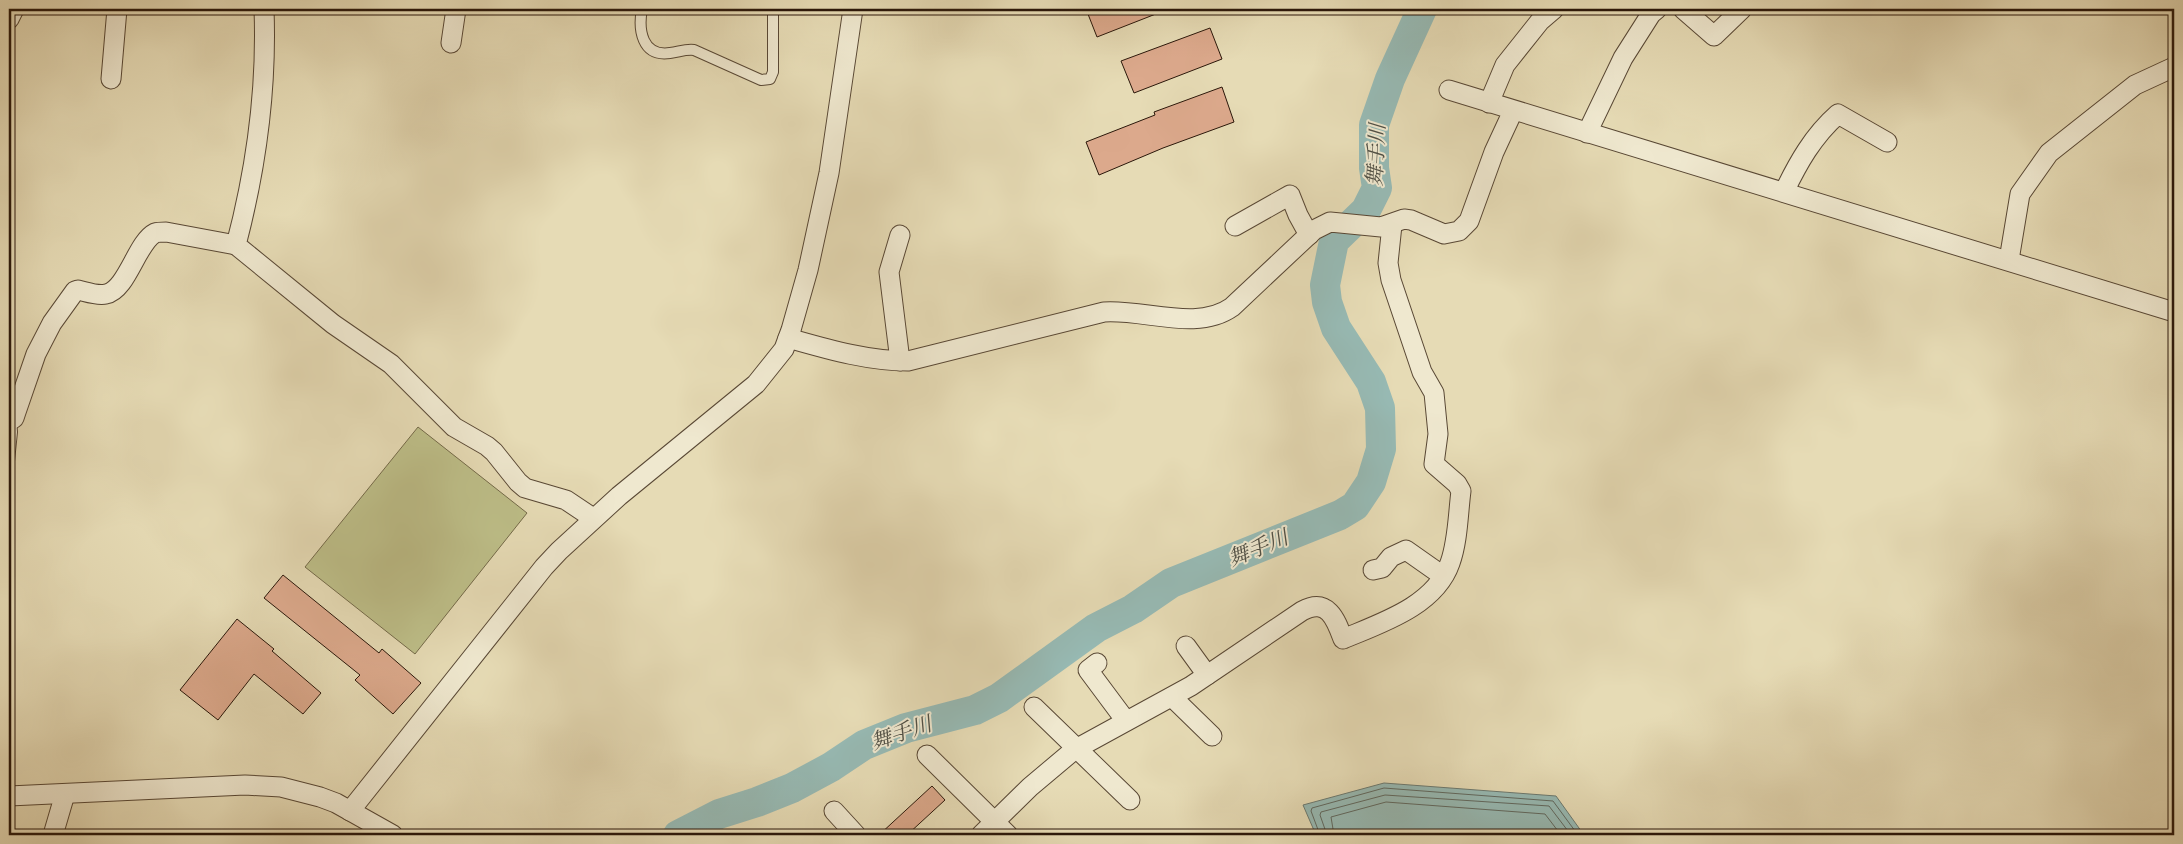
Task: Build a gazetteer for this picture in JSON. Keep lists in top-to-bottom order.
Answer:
{
  "water": ["舞手川"]
}
